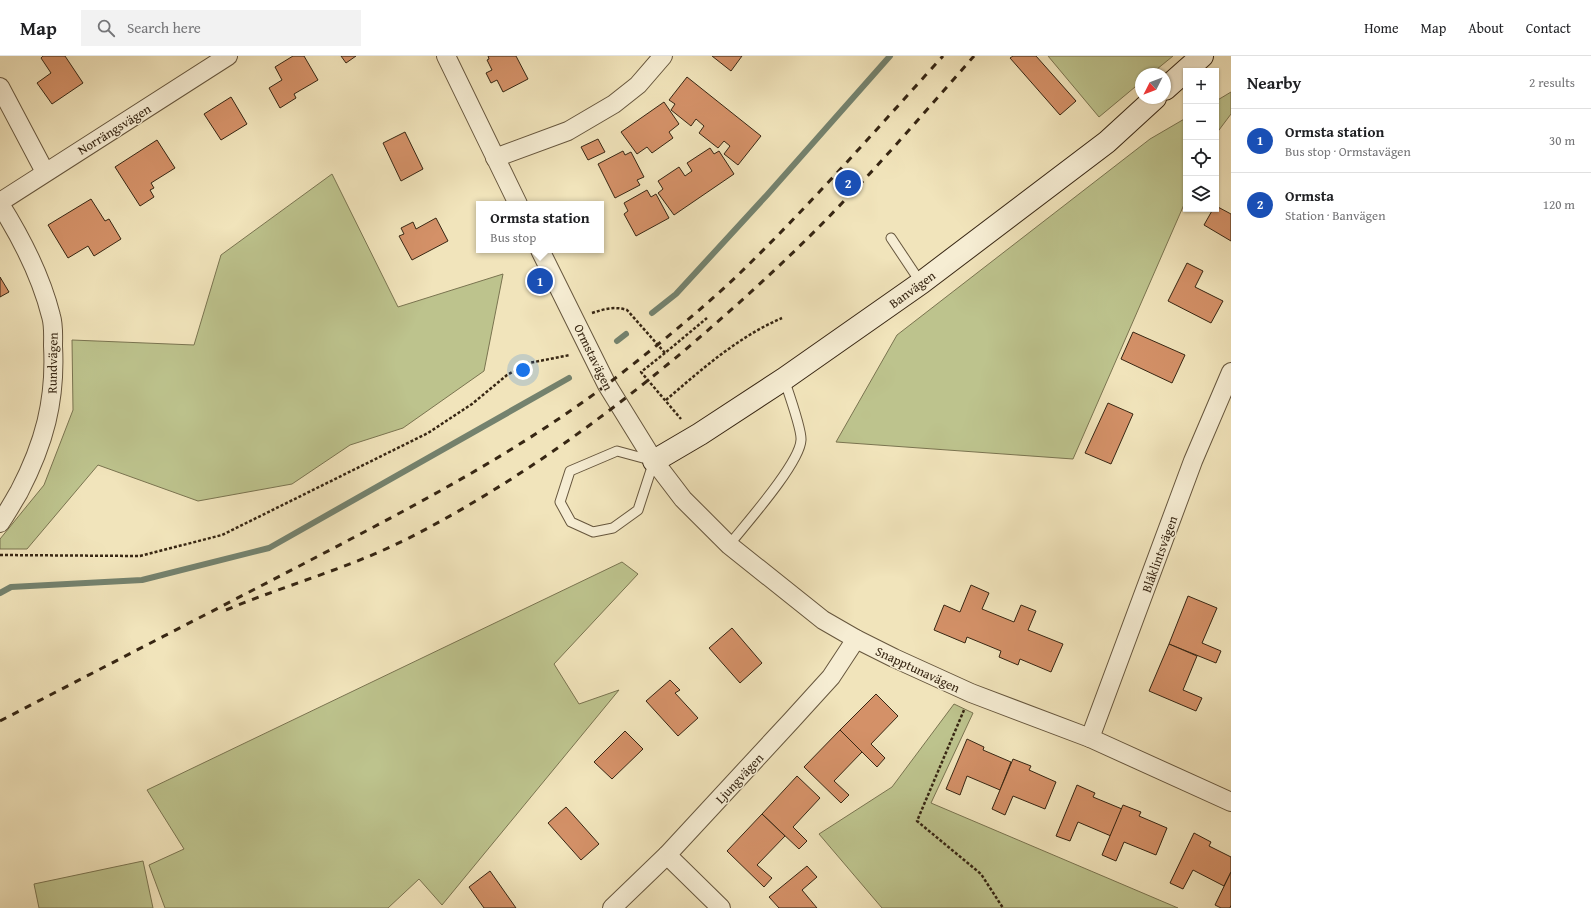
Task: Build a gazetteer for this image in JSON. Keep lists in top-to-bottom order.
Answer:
{
  "streets": {
    "street": [
      "Norrängsvägen",
      "Banvägen",
      "Ormstavägen",
      "Rundvägen",
      "Blåklintsvägen",
      "Snapptunavägen",
      "Ljungvägen"
    ]
  },
  "crossings": [
    ["Norrängsvägen", "Rundvägen"],
    ["Banvägen", "Ormstavägen"],
    ["Banvägen", "Snapptunavägen"],
    ["Ormstavägen", "Snapptunavägen"],
    ["Blåklintsvägen", "Snapptunavägen"],
    ["Snapptunavägen", "Ljungvägen"]
  ],
  "north": "bottom left",
  "page": {
    "header": "Map",
    "search": "Search here",
    "nav": [
      "Home",
      "Map",
      "About",
      "Contact"
    ],
    "heading": ["Nearby", "2 results"],
    "map_buttons": ["+", "−"],
    "list": [
      {
        "mark": "1",
        "name": "Ormsta station",
        "note": "Bus stop · Ormstavägen",
        "value": "30 m"
      },
      {
        "mark": "2",
        "name": "Ormsta",
        "note": "Station · Banvägen",
        "value": "120 m"
      }
    ],
    "pins": ["2", "1"],
    "popup": ["Ormsta station", "Bus stop"]
  }
}
